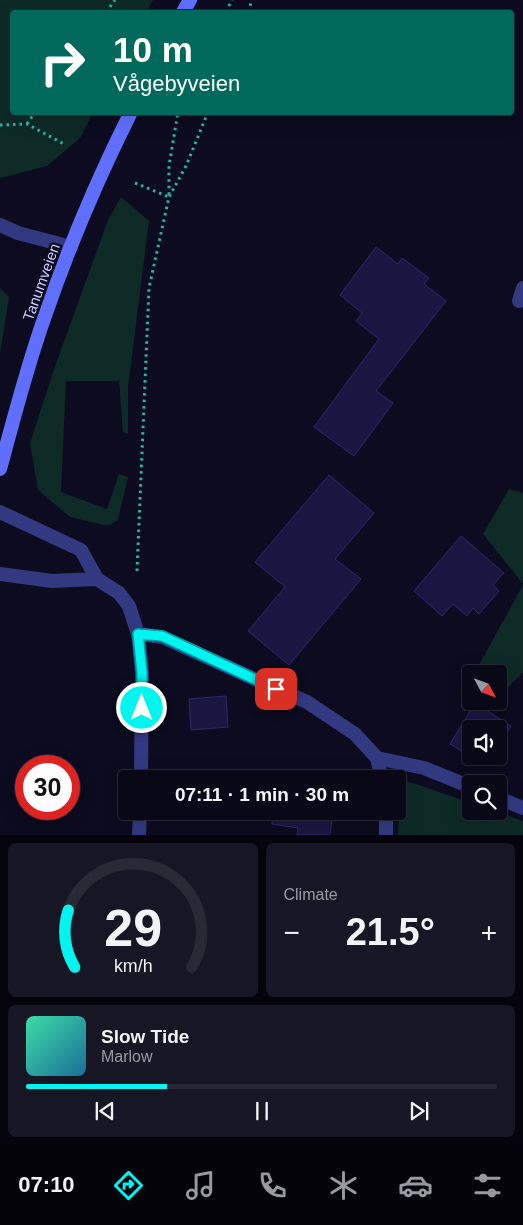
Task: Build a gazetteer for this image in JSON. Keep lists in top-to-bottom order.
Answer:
{
  "streets": {
    "main road": ["Tanumveien"]
  },
  "north": "bottom right",
  "page": {
    "turn": ["10 m", "Vågebyveien"],
    "limit": "30",
    "trip": "07:11 · 1 min · 30 m",
    "tile": "Climate",
    "heat": ["−", "21.5°", "+"],
    "song": ["Slow Tide", "Marlow"],
    "tabs": "07:10",
    "gauge": ["29", "km/h"]
  }
}
